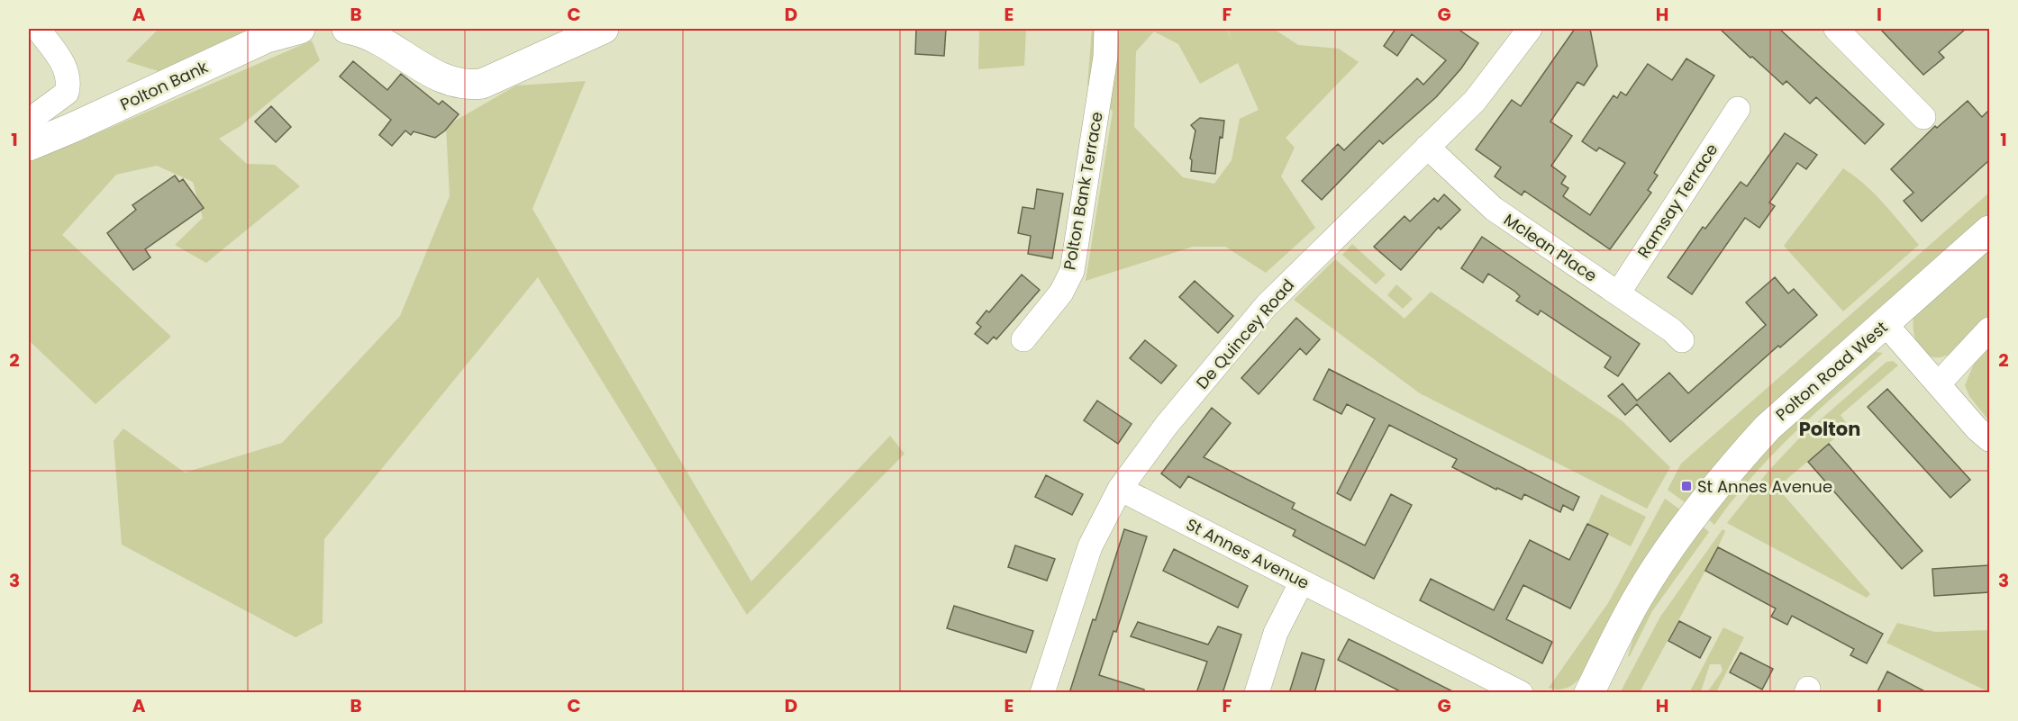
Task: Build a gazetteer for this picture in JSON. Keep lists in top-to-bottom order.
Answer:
{
  "streets": {
    "street": [
      "Polton Bank",
      "Polton Bank Terrace",
      "Ramsay Terrace",
      "Mclean Place",
      "De Quincey Road",
      "Polton Road West",
      "St Annes Avenue"
    ]
  },
  "crossings": [
    ["Ramsay Terrace", "Mclean Place"],
    ["Mclean Place", "De Quincey Road"],
    ["De Quincey Road", "St Annes Avenue"]
  ],
  "districts": ["Polton"],
  "places": {
    "transit": ["St Annes Avenue"]
  },
  "grid": {
    "columns": [
      "A",
      "B",
      "C",
      "D",
      "E",
      "F",
      "G",
      "H",
      "I"
    ],
    "rows": ["1", "2", "3"]
  }
}
